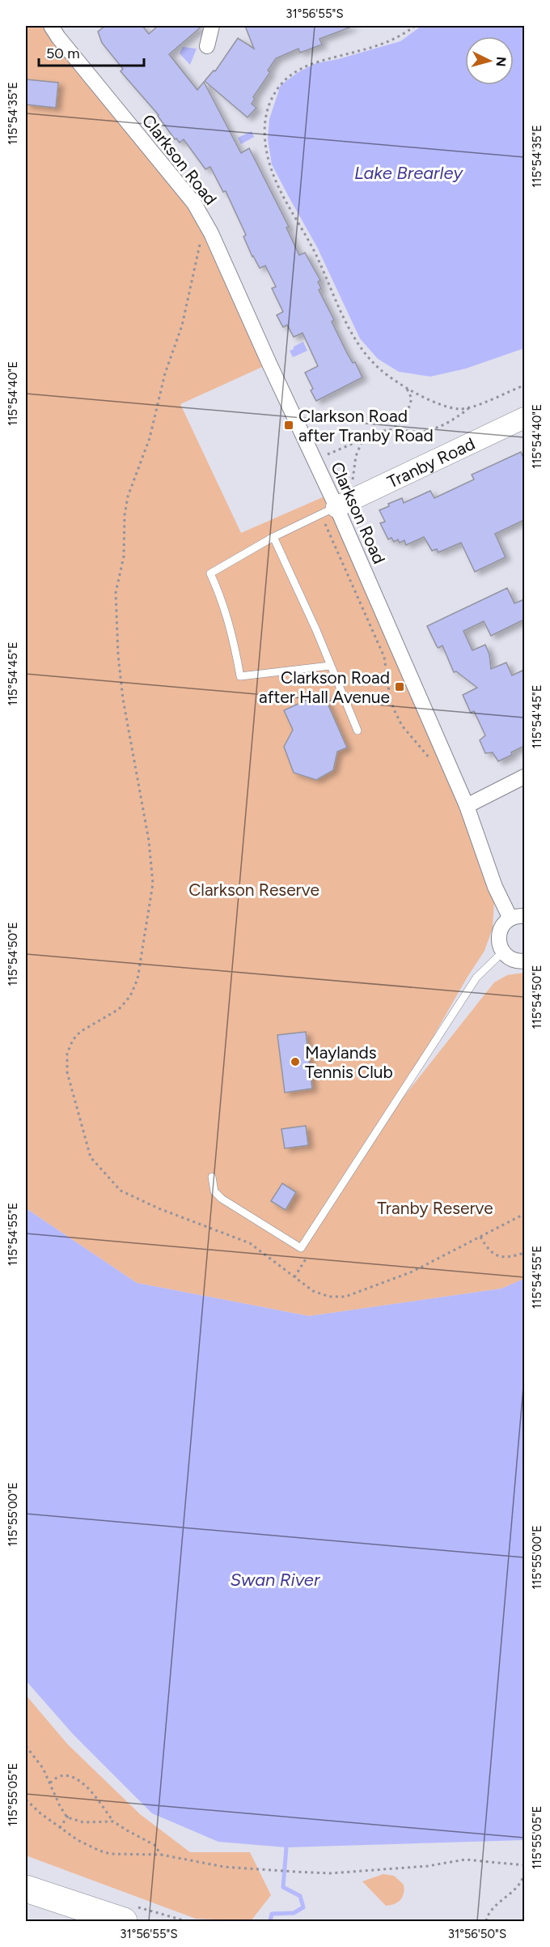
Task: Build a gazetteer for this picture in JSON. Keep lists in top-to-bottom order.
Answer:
{
  "streets": {
    "street": ["Clarkson Road", "Tranby Road"]
  },
  "crossings": [
    ["Clarkson Road", "Tranby Road"]
  ],
  "water": ["Lake Brearley", "Swan River"],
  "parks": ["Clarkson Reserve", "Tranby Reserve"],
  "places": {
    "transit": ["Clarkson Road after Tranby Road", "Clarkson Road after Hall Avenue"],
    "other": ["Maylands Tennis Club"]
  },
  "scale_bar": "50 m",
  "north": "right",
  "coordinates": [
    "31°56'55\"S",
    "115°54'35\"E",
    "115°54'40\"E",
    "115°54'45\"E",
    "115°54'50\"E",
    "115°54'55\"E",
    "115°55'00\"E",
    "115°55'05\"E",
    "31°56'50\"S"
  ]
}
